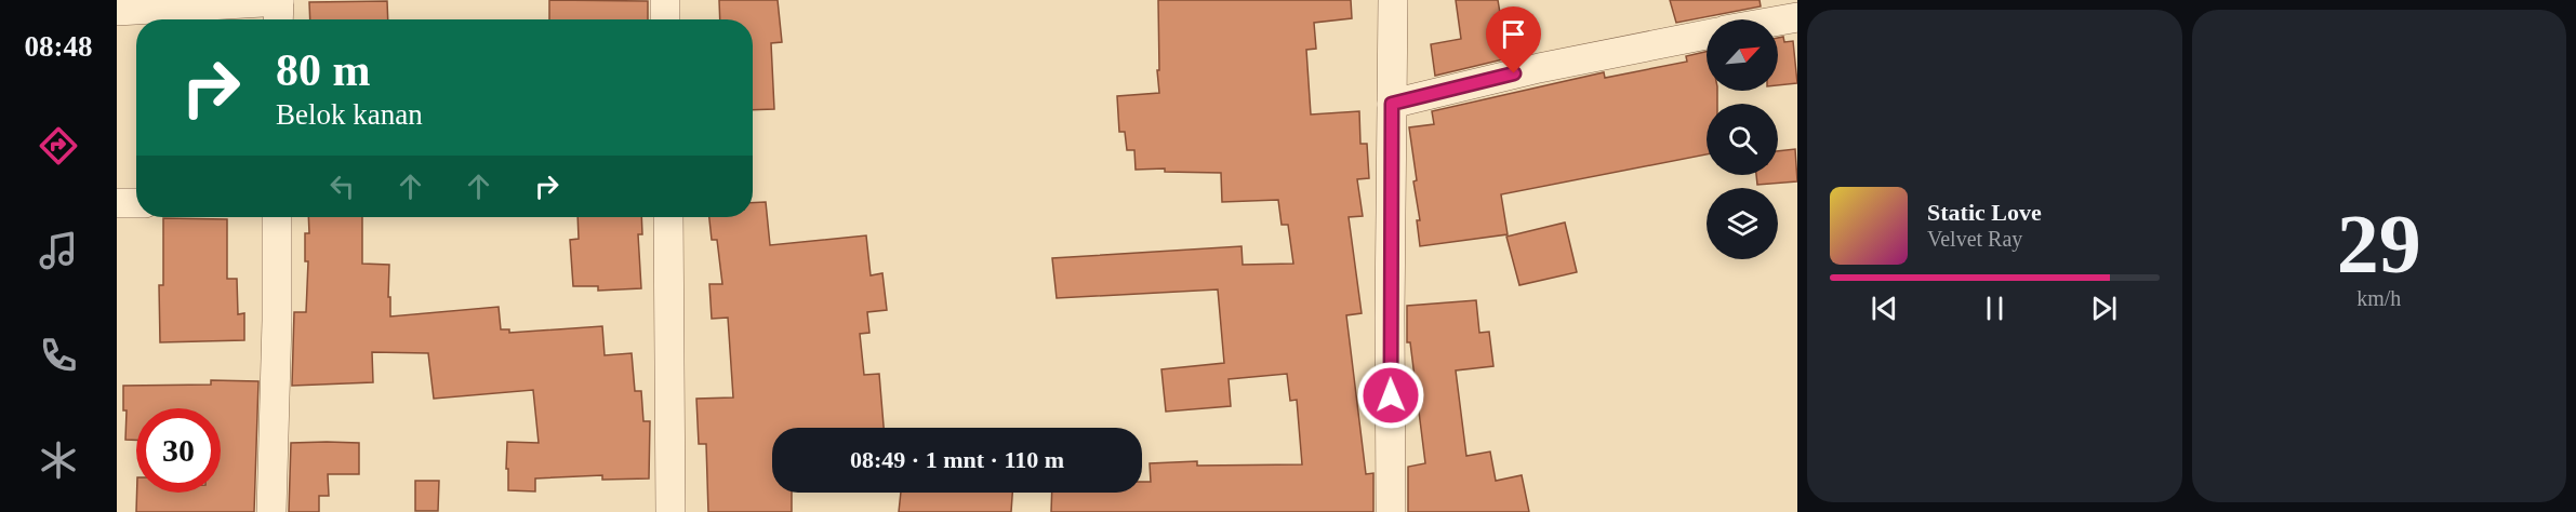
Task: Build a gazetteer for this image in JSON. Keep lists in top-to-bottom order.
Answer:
{
  "north": "top right",
  "page": {
    "tabs": "08:48",
    "tile": ["29", "km/h"],
    "turn": ["80 m", "Belok kanan"],
    "song": ["Static Love", "Velvet Ray"],
    "limit": "30",
    "trip": "08:49 · 1 mnt · 110 m"
  }
}
